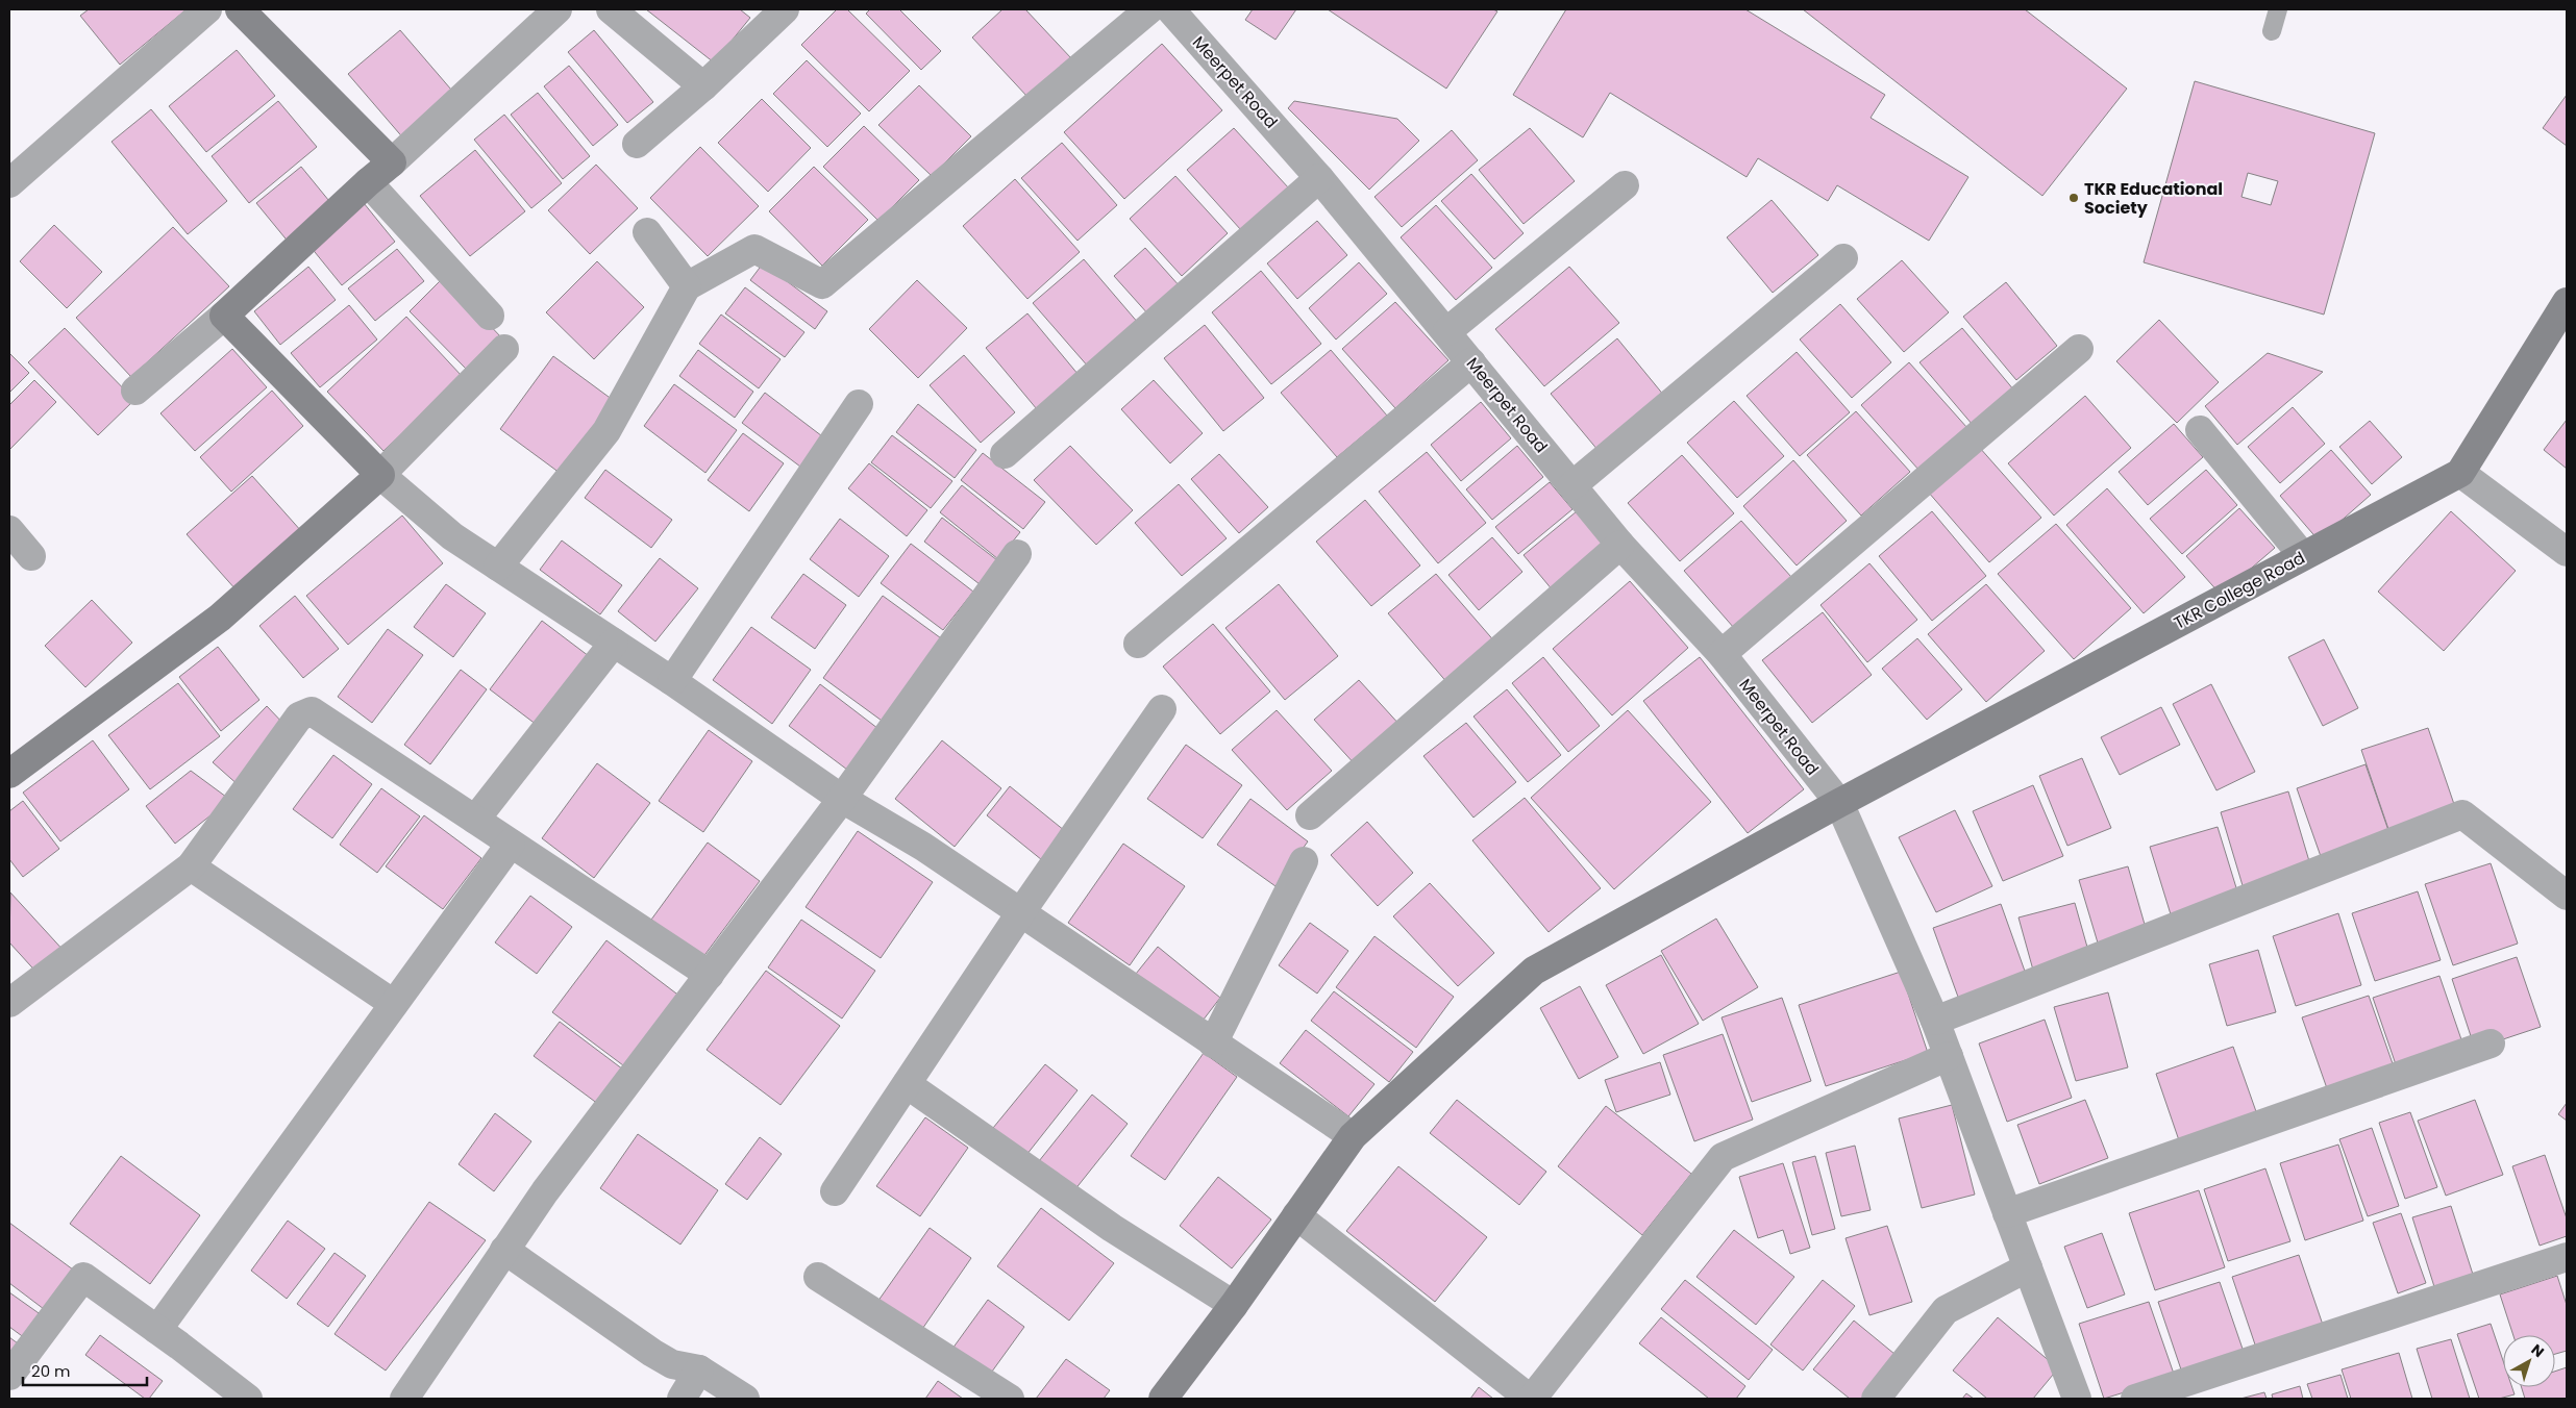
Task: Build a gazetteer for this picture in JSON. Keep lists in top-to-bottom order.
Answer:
{
  "streets": {
    "street": ["Meerpet Road", "TKR College Road"]
  },
  "crossings": [
    ["Meerpet Road", "TKR College Road"]
  ],
  "places": ["TKR Educational Society"],
  "scale_bar": "20 m",
  "north": "top right"
}
